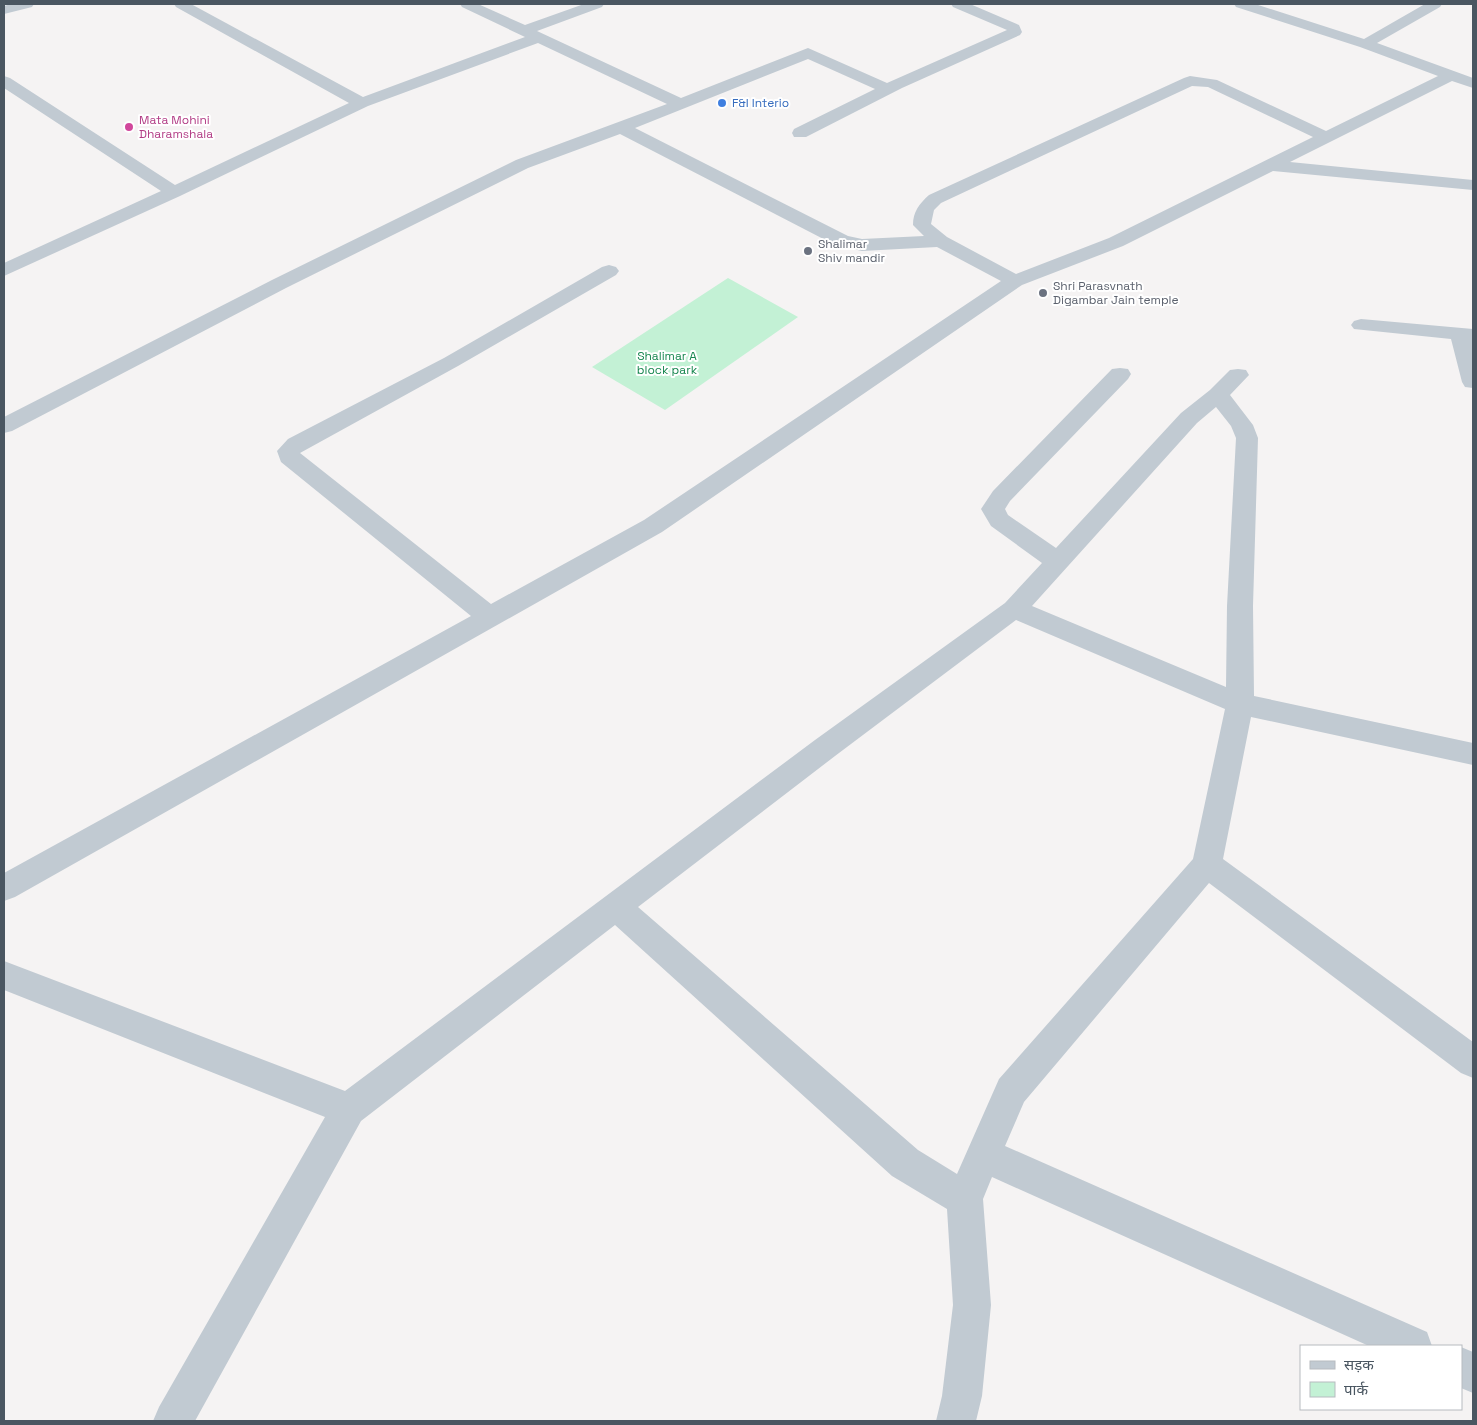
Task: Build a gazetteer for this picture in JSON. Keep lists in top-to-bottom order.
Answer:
{
  "parks": ["Shalimar A block park"],
  "places": [
    "F&I Interio",
    "Mata Mohini Dharamshala",
    "Shalimar Shiv mandir",
    "Shri Parasvnath Digambar Jain temple"
  ],
  "legend": ["सड़क", "पार्क"]
}
